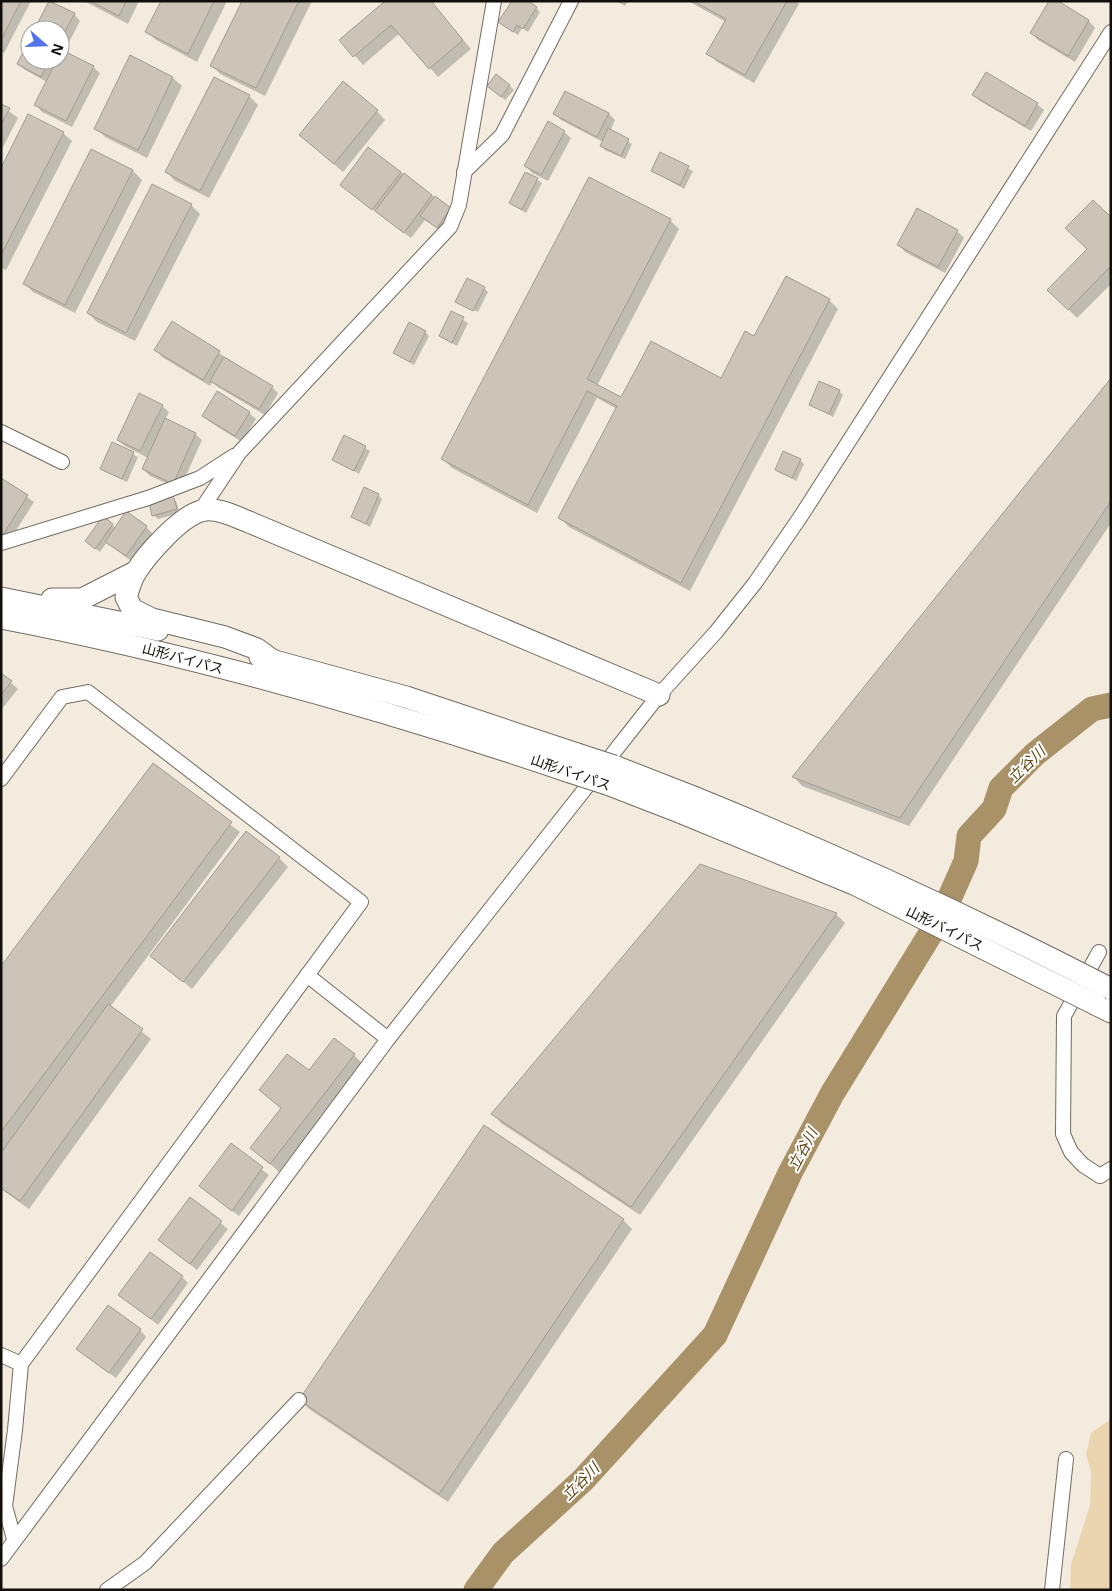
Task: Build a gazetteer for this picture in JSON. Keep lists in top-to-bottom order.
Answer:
{
  "streets": {
    "highway": ["山形バイパス"]
  },
  "water": ["立谷川"],
  "north": "right"
}
